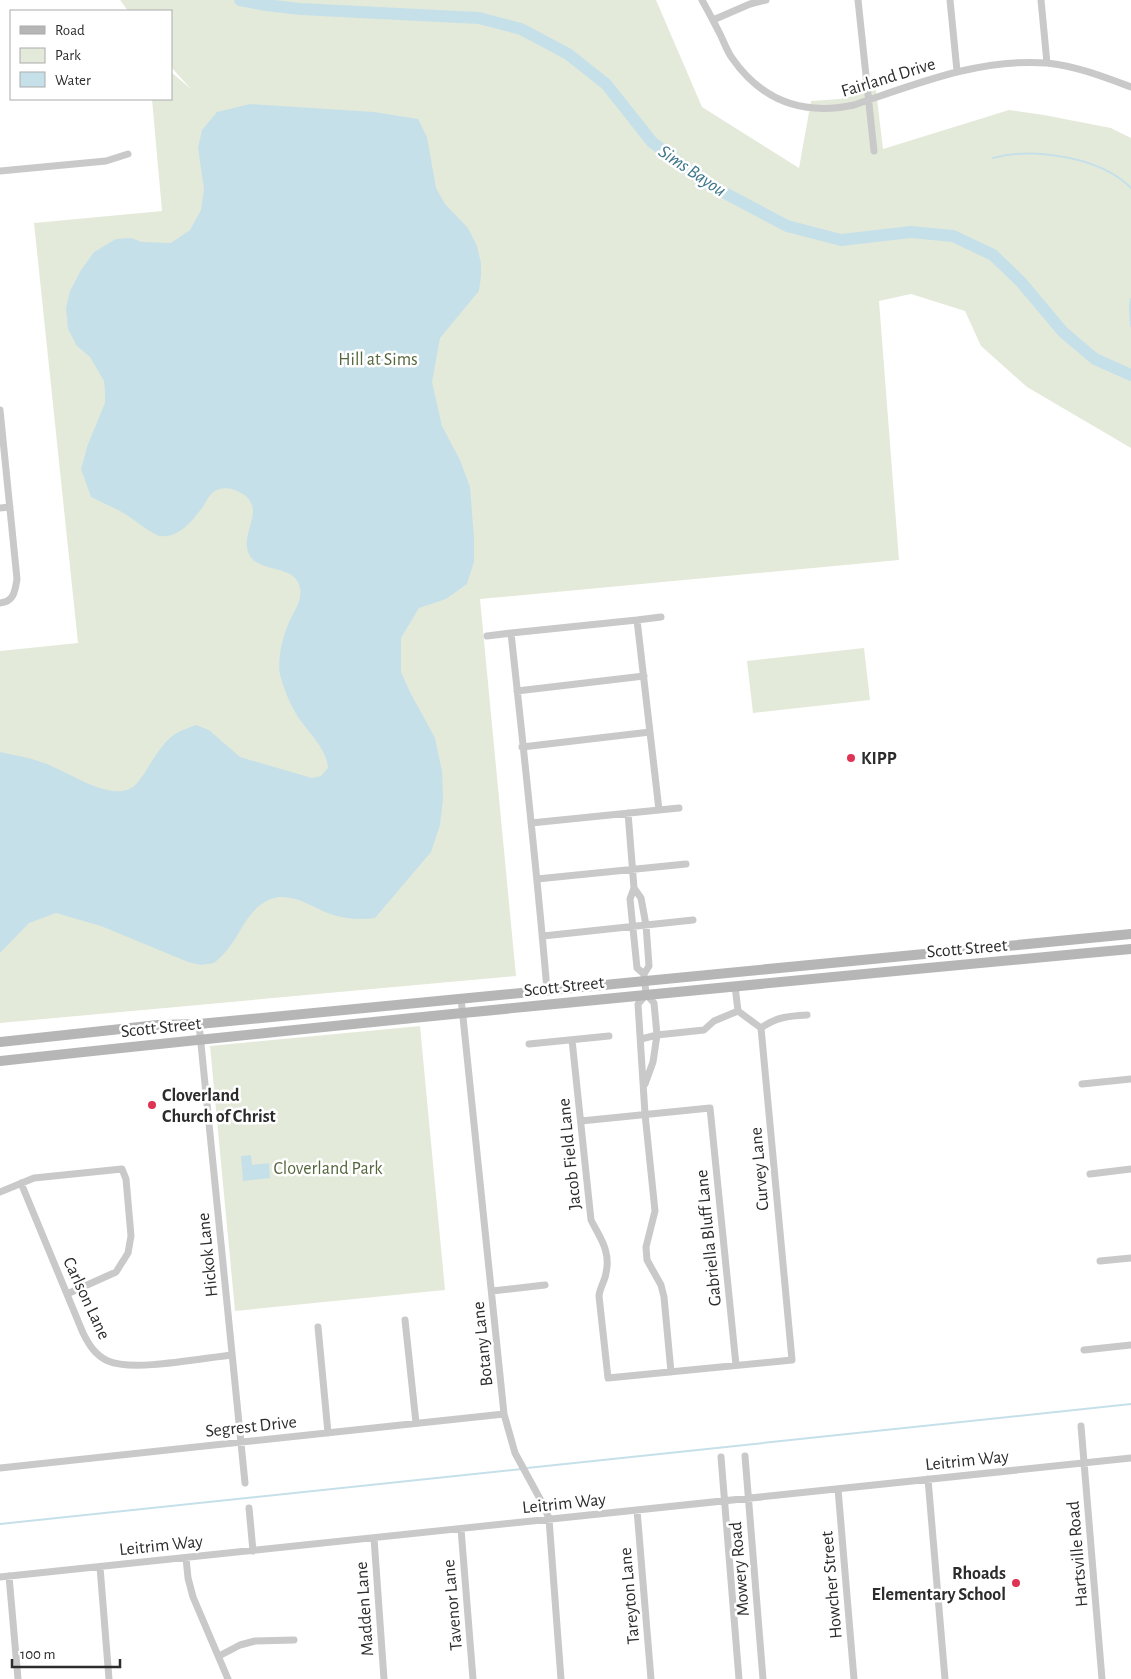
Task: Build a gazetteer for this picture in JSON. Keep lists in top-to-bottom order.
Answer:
{
  "streets": {
    "main road": ["Scott Street"],
    "street": [
      "Fairland Drive",
      "Jacob Field Lane",
      "Curvey Lane",
      "Gabriella Bluff Lane",
      "Hickok Lane",
      "Carlson Lane",
      "Botany Lane",
      "Segrest Drive",
      "Leitrim Way",
      "Hartsville Road",
      "Mowery Road",
      "Howcher Street",
      "Tareyton Lane",
      "Tavenor Lane",
      "Madden Lane"
    ]
  },
  "crossings": [
    ["Scott Street", "Hickok Lane"],
    ["Scott Street", "Botany Lane"],
    ["Curvey Lane", "Gabriella Bluff Lane"],
    ["Hickok Lane", "Carlson Lane"],
    ["Hickok Lane", "Segrest Drive"],
    ["Botany Lane", "Segrest Drive"],
    ["Botany Lane", "Leitrim Way"],
    ["Leitrim Way", "Hartsville Road"],
    ["Leitrim Way", "Mowery Road"],
    ["Leitrim Way", "Howcher Street"],
    ["Leitrim Way", "Tareyton Lane"],
    ["Leitrim Way", "Tavenor Lane"],
    ["Leitrim Way", "Madden Lane"]
  ],
  "water": ["Sims Bayou"],
  "parks": ["Hill at Sims", "Cloverland Park"],
  "places": ["KIPP", "Cloverland Church of Christ", "Rhoads Elementary School"],
  "legend": ["Road", "Park", "Water"],
  "scale_bar": "100 m"
}
